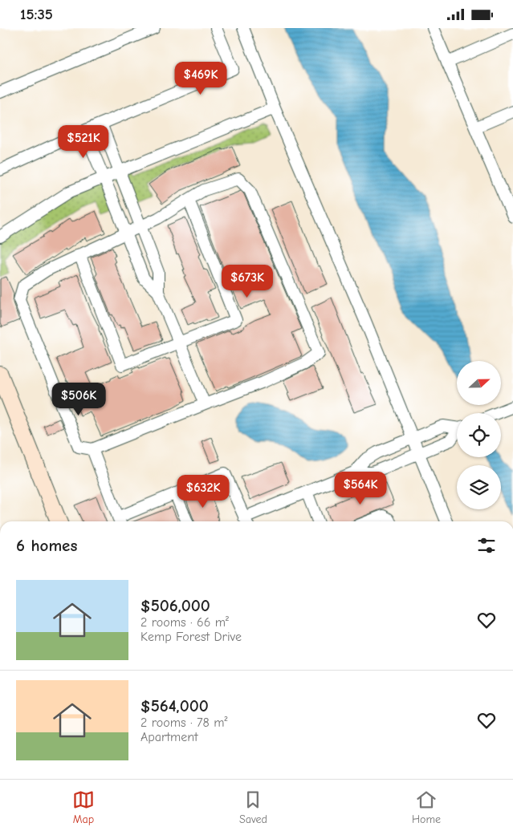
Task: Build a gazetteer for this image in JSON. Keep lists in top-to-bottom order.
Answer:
{
  "north": "right",
  "page": {
    "status": "15:35",
    "price": [
      "$469K",
      "$521K",
      "$673K",
      "$506K",
      "$564K",
      "$632K"
    ],
    "heading": "6 homes",
    "list": [
      {
        "name": "$506,000",
        "note": "2 rooms · 66 m² · Kemp Forest Drive"
      },
      {
        "name": "$564,000",
        "note": "2 rooms · 78 m² · Apartment"
      }
    ],
    "tabs": ["Map", "Saved", "Home"]
  }
}
